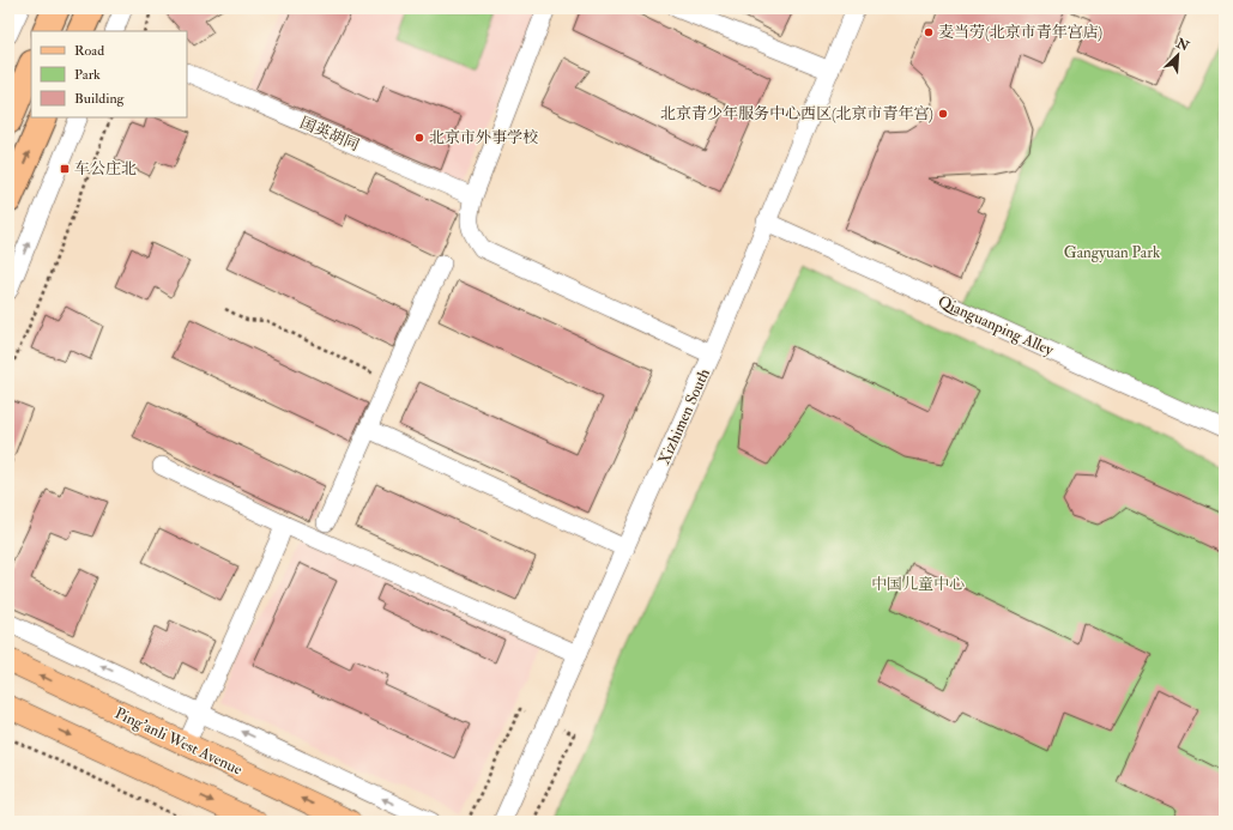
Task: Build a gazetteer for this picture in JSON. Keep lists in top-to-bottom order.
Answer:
{
  "streets": {
    "main road": ["Ping'anli West Avenue"],
    "street": ["国英胡同", "Qianguanping Alley", "Xizhimen South"]
  },
  "crossings": [
    ["Qianguanping Alley", "Xizhimen South"]
  ],
  "parks": ["Gangyuan Park", "中国儿童中心"],
  "places": {
    "other": ["麦当劳(北京市青年宫店)", "北京青少年服务中心西区(北京市青年宫)", "北京市外事学校"],
    "transit": ["车公庄北"]
  },
  "legend": ["Road", "Park", "Building"],
  "north": "top right"
}
